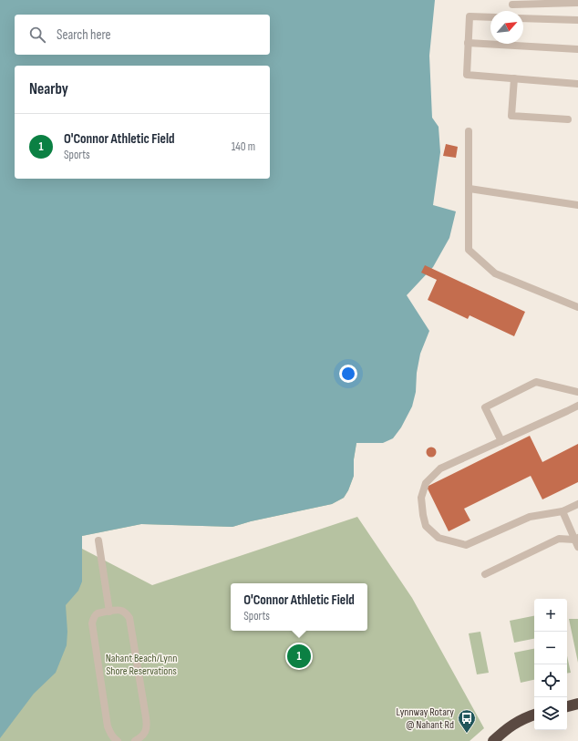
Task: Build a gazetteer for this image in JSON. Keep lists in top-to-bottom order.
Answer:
{
  "parks": ["Nahant Beach/Lynn Shore Reservations"],
  "places": {
    "bus stop": ["Lynnway Rotary @ Nahant Rd"]
  },
  "north": "top right",
  "page": {
    "search": "Search here",
    "heading": "Nearby",
    "list": [
      {
        "mark": "1",
        "name": "O'Connor Athletic Field",
        "note": "Sports",
        "value": "140 m"
      }
    ],
    "popup": ["O'Connor Athletic Field", "Sports"],
    "map_buttons": ["+", "−"],
    "pins": "1"
  }
}
